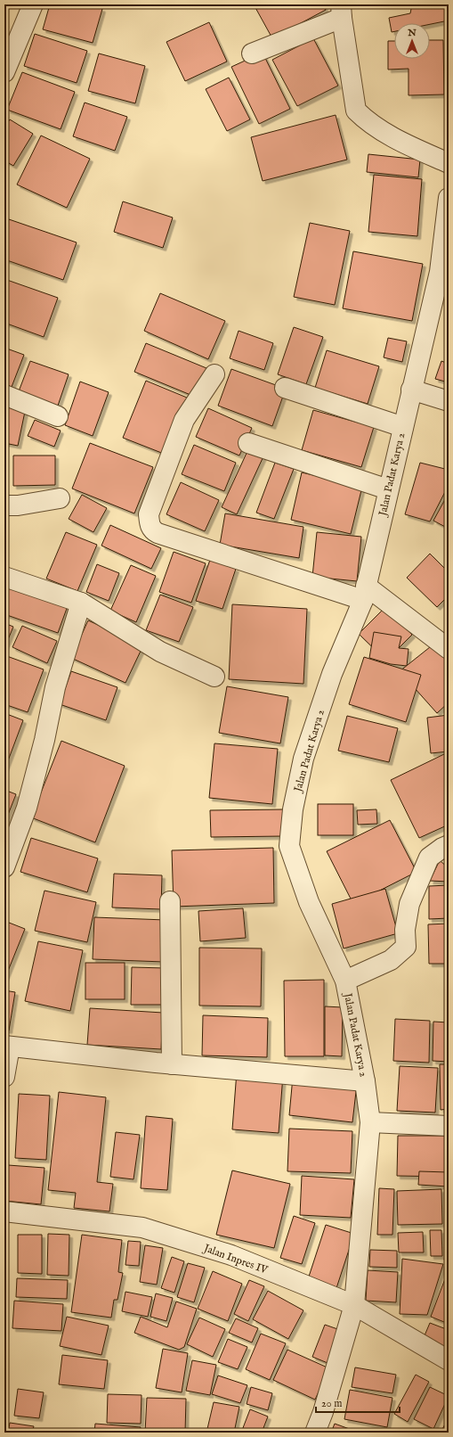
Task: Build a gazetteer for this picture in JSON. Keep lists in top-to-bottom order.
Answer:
{
  "streets": {
    "street": ["Jalan Padat Karya 2", "Jalan Inpres IV"]
  },
  "crossings": [
    ["Jalan Padat Karya 2", "Jalan Inpres IV"]
  ],
  "scale_bar": "20 m",
  "north": "top"
}
